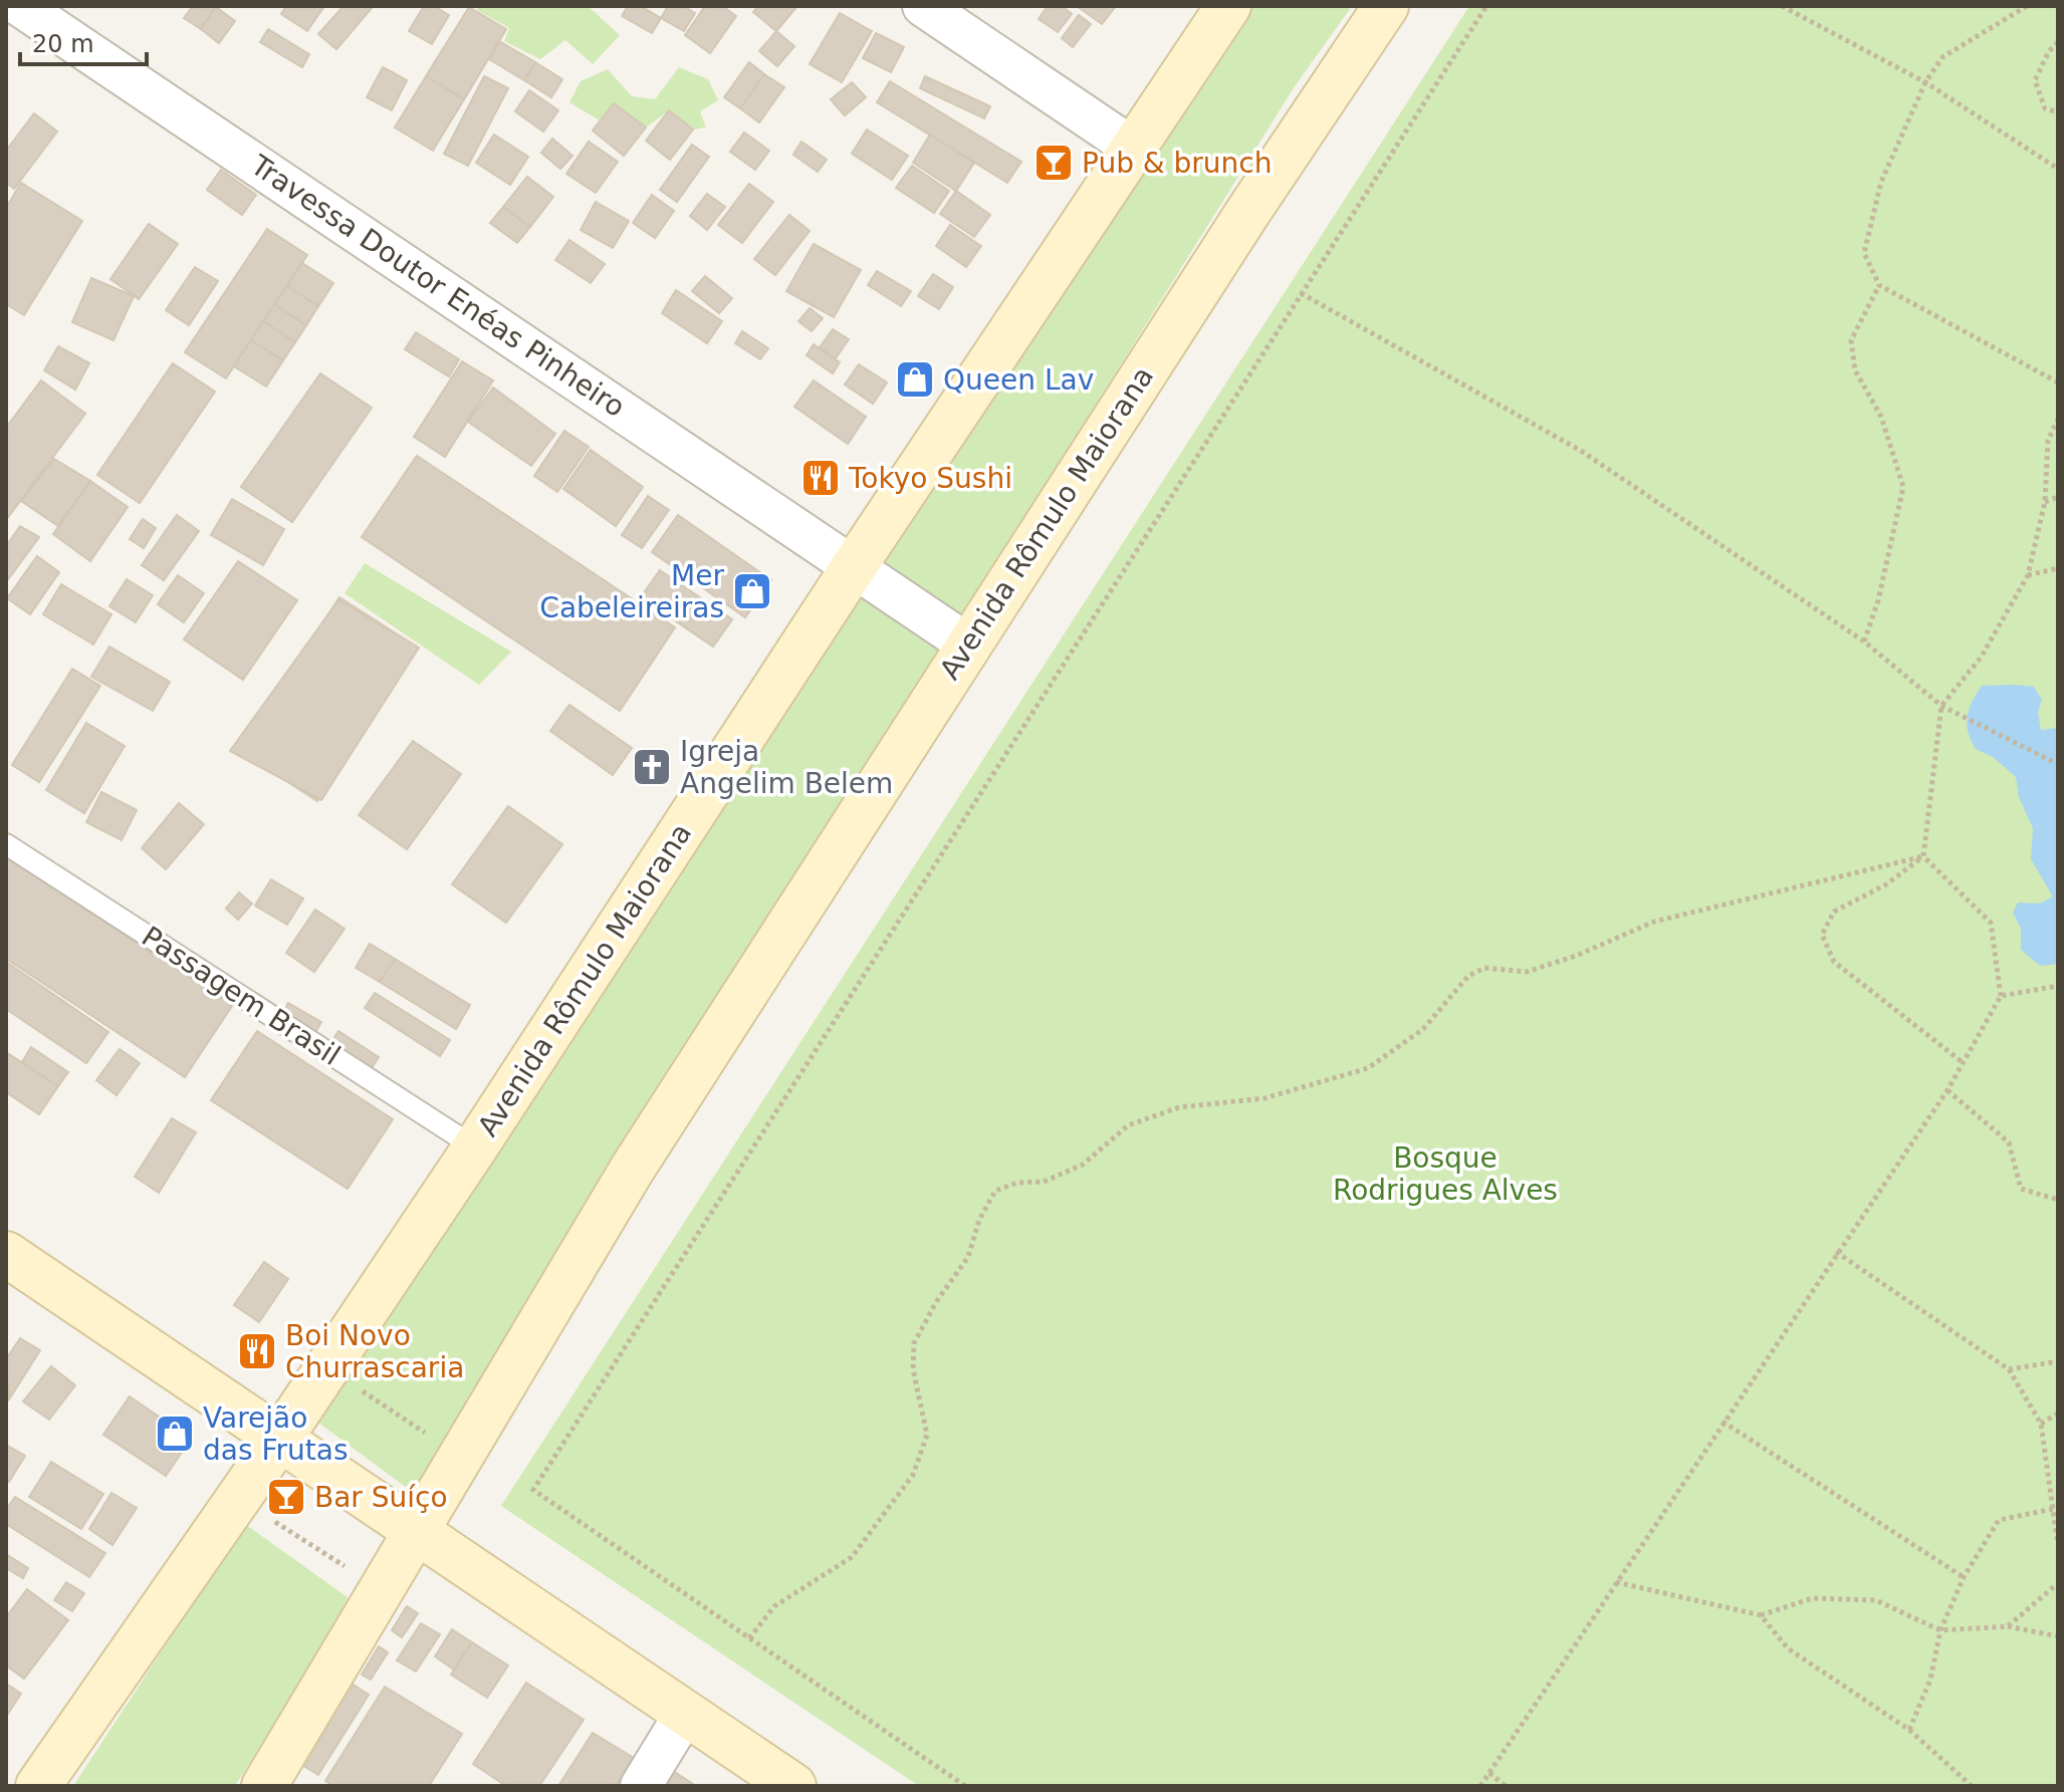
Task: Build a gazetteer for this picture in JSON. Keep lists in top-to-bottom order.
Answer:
{
  "streets": {
    "street": ["Travessa Doutor Enéas Pinheiro", "Avenida Rômulo Maiorana"],
    "lane": ["Passagem Brasil"]
  },
  "crossings": [
    ["Travessa Doutor Enéas Pinheiro", "Avenida Rômulo Maiorana"],
    ["Avenida Rômulo Maiorana", "Passagem Brasil"]
  ],
  "parks": ["Bosque Rodrigues Alves"],
  "places": {
    "bar": ["Pub & brunch", "Bar Suíço"],
    "shop": ["Queen Lav", "Mer Cabeleireiras", "Varejão das Frutas"],
    "restaurant": ["Tokyo Sushi", "Boi Novo Churrascaria"],
    "church": ["Igreja Angelim Belem"]
  },
  "scale_bar": "20 m"
}
